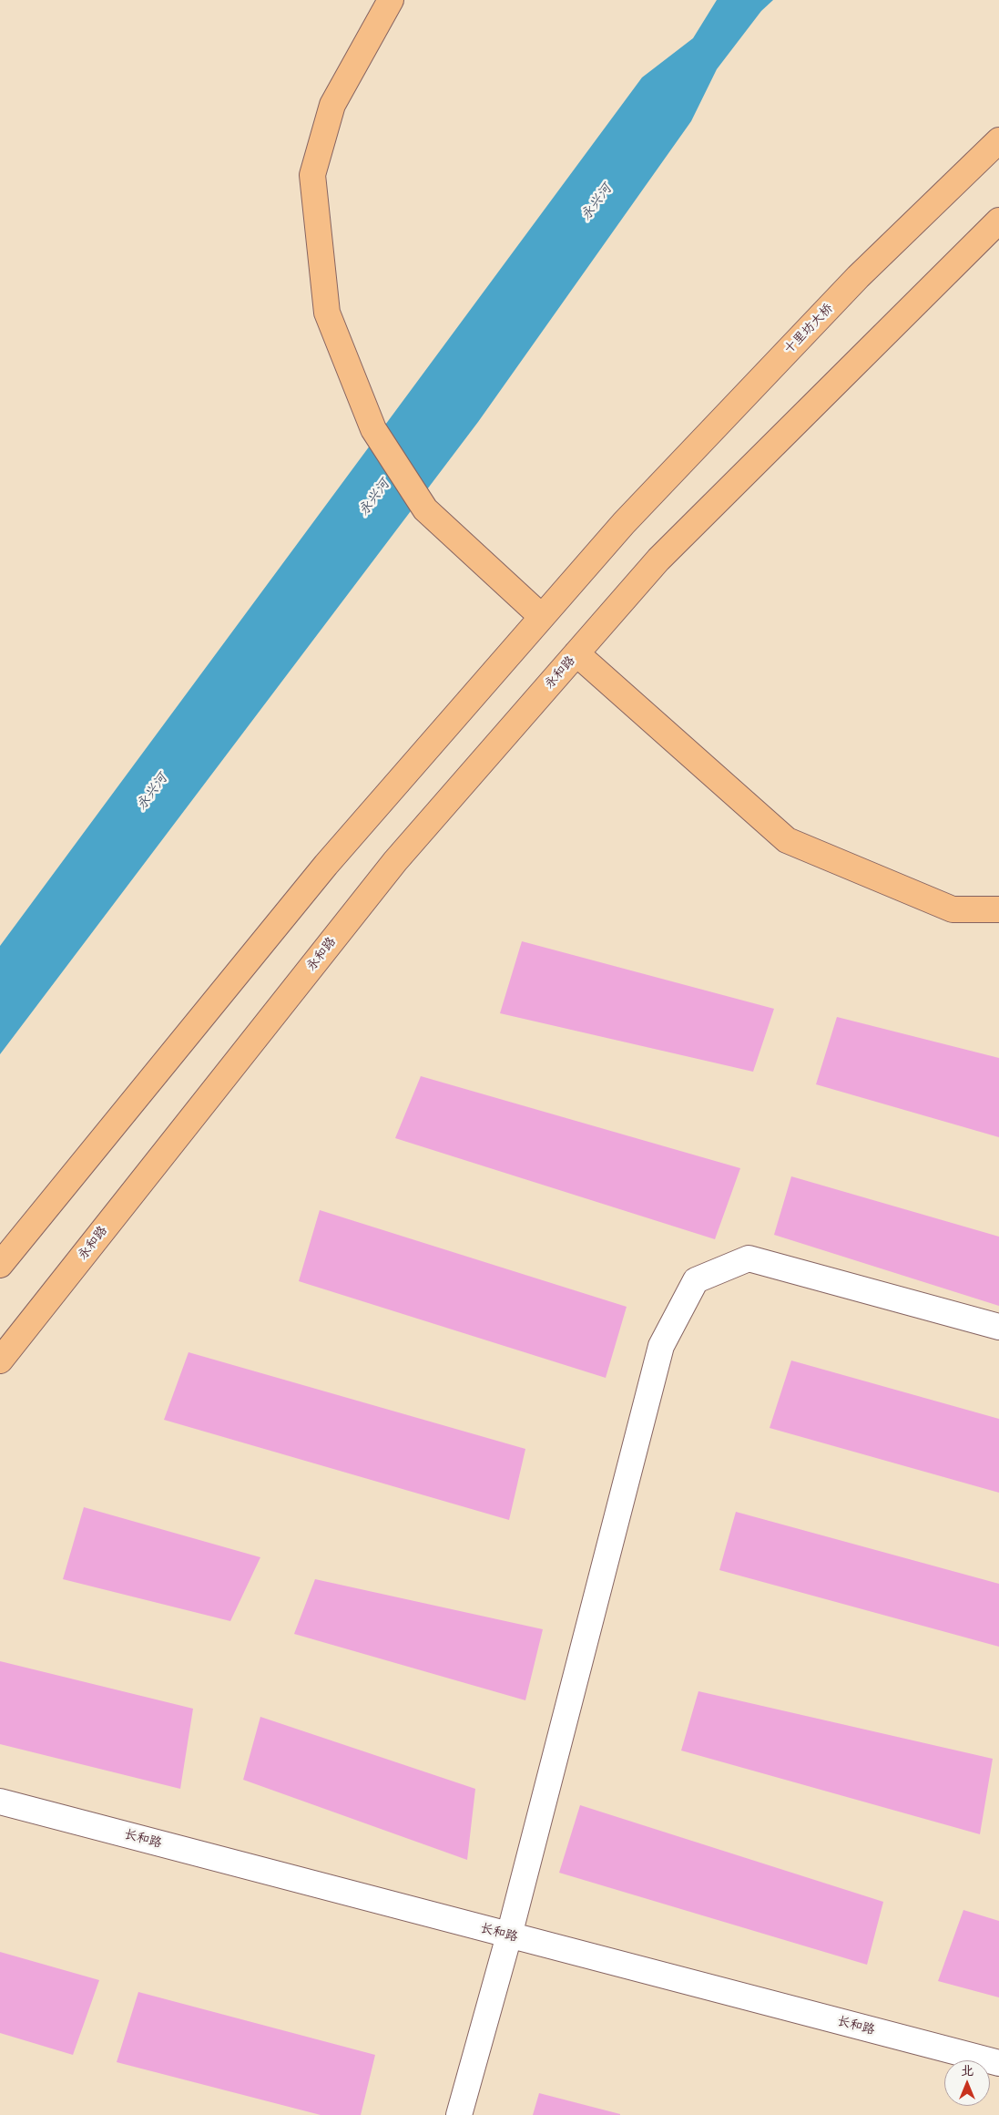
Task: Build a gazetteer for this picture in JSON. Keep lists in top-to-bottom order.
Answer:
{
  "streets": {
    "main road": ["十里坊大桥", "永和路"],
    "street": ["长和路"]
  },
  "water": ["永兴河"],
  "north": "top"
}
